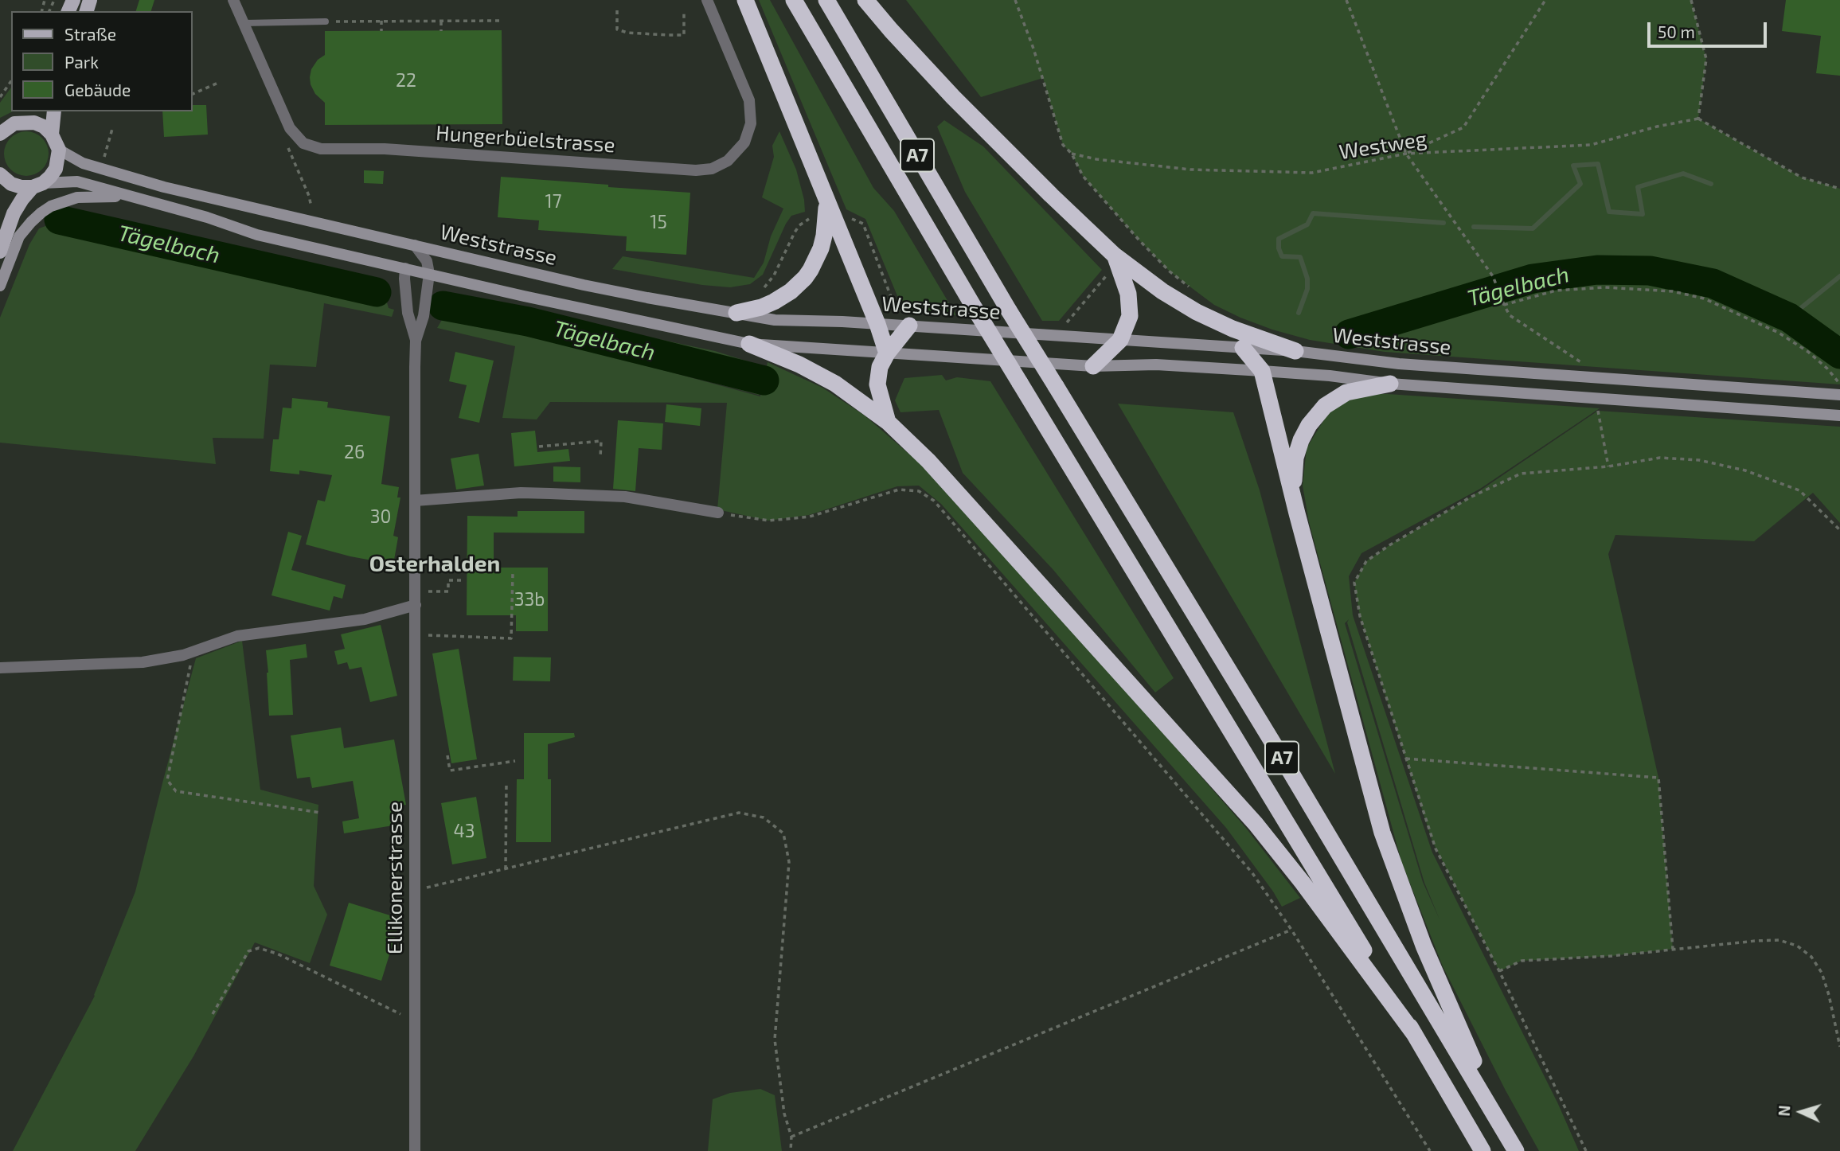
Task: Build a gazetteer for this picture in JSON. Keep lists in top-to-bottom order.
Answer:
{
  "streets": {
    "highway": ["A7"],
    "main road": ["Weststrasse"],
    "street": ["Hungerbüelstrasse", "Ellikonerstrasse"],
    "path": ["Westweg"]
  },
  "crossings": [
    ["A7", "Weststrasse"],
    ["Weststrasse", "Ellikonerstrasse"]
  ],
  "districts": ["Osterhalden"],
  "water": ["Tägelbach"],
  "house_numbers": [
    "22",
    "17",
    "15",
    "26",
    "30",
    "33b",
    "43"
  ],
  "legend": ["Straße", "Park", "Gebäude"],
  "scale_bar": "50 m",
  "north": "left"
}
